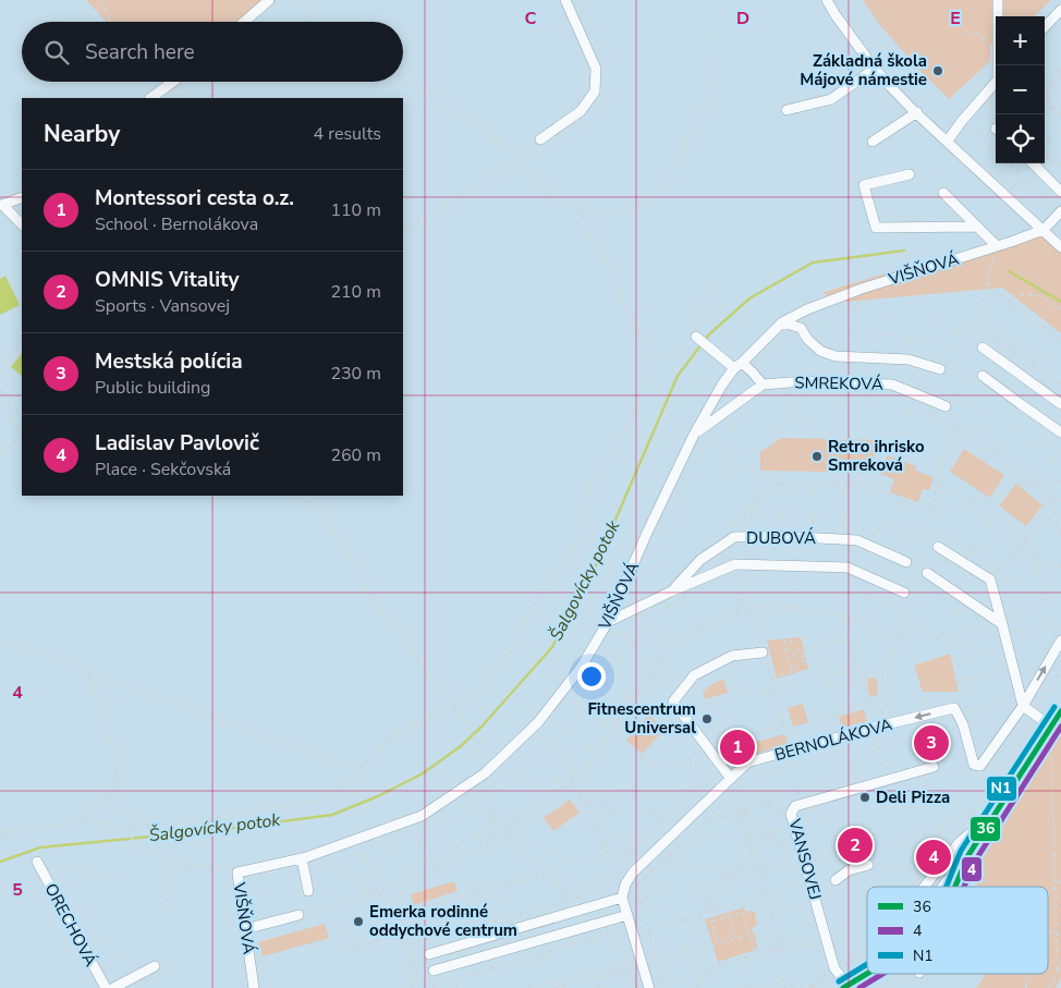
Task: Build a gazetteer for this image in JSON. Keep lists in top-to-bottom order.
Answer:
{
  "streets": {
    "street": [
      "VIŠŇOVÁ",
      "SMREKOVÁ",
      "DUBOVÁ",
      "BERNOLÁKOVA",
      "VANSOVEJ",
      "ORECHOVÁ"
    ]
  },
  "crossings": [
    ["VIŠŇOVÁ", "DUBOVÁ"]
  ],
  "water": ["Šalgovícky potok"],
  "places": [
    "Základná škola Májové námestie",
    "Retro ihrisko Smreková",
    "Fitnescentrum Universal",
    "Deli Pizza",
    "Emerka rodinné oddychové centrum"
  ],
  "lines": ["transit line N1", "transit line 36", "transit line 4"],
  "legend": ["36", "4", "N1"],
  "page": {
    "map_buttons": ["+", "−"],
    "search": "Search here",
    "heading": ["Nearby", "4 results"],
    "list": [
      {
        "mark": "1",
        "name": "Montessori cesta o.z.",
        "note": "School · Bernolákova",
        "value": "110 m"
      },
      {
        "mark": "2",
        "name": "OMNIS Vitality",
        "note": "Sports · Vansovej",
        "value": "210 m"
      },
      {
        "mark": "3",
        "name": "Mestská polícia",
        "note": "Public building",
        "value": "230 m"
      },
      {
        "mark": "4",
        "name": "Ladislav Pavlovič",
        "note": "Place · Sekčovská",
        "value": "260 m"
      }
    ],
    "pins": [
      "3",
      "1",
      "2",
      "4"
    ]
  },
  "grid": {
    "columns": ["C", "D", "E"],
    "rows": ["4", "5"]
  }
}
